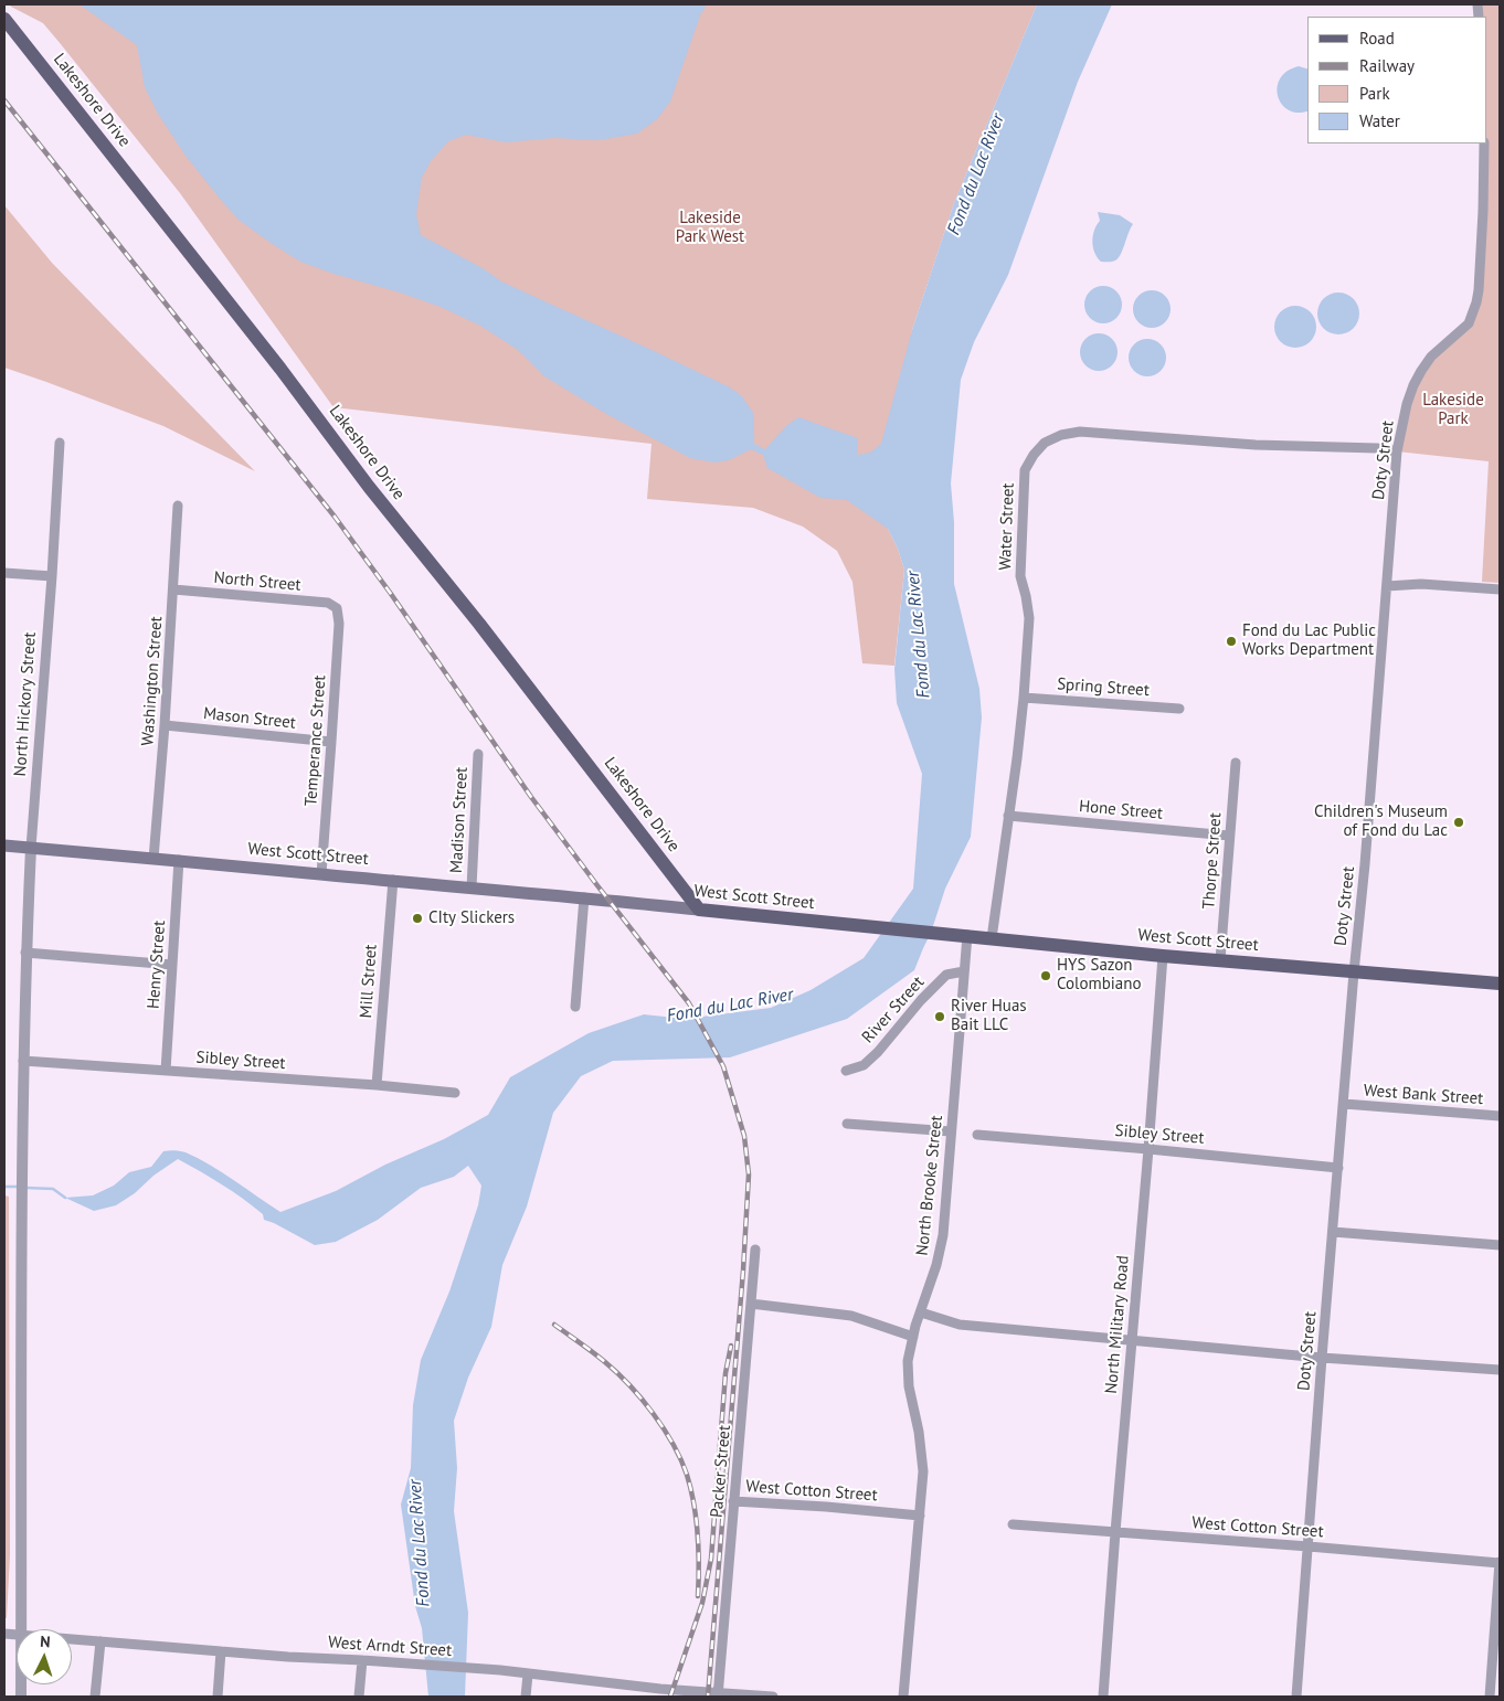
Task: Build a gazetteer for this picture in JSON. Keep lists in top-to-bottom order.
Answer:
{
  "streets": {
    "main road": ["Lakeshore Drive", "West Scott Street"],
    "street": [
      "Doty Street",
      "Water Street",
      "North Street",
      "Washington Street",
      "Spring Street",
      "North Hickory Street",
      "Mason Street",
      "Temperance Street",
      "Hone Street",
      "Madison Street",
      "Thorpe Street",
      "Henry Street",
      "Mill Street",
      "River Street",
      "Sibley Street",
      "West Bank Street",
      "North Brooke Street",
      "North Military Road",
      "Packer Street",
      "West Cotton Street",
      "West Arndt Street"
    ]
  },
  "crossings": [
    ["Lakeshore Drive", "West Scott Street"],
    ["Doty Street", "Water Street"],
    ["Doty Street", "West Scott Street"],
    ["Doty Street", "Sibley Street"],
    ["Doty Street", "West Bank Street"],
    ["Doty Street", "West Cotton Street"],
    ["Water Street", "Spring Street"],
    ["Water Street", "Hone Street"],
    ["Water Street", "West Scott Street"],
    ["North Street", "Washington Street"],
    ["North Street", "Temperance Street"],
    ["Washington Street", "Mason Street"],
    ["Washington Street", "West Scott Street"],
    ["North Hickory Street", "West Scott Street"],
    ["North Hickory Street", "Sibley Street"],
    ["Mason Street", "Temperance Street"],
    ["Temperance Street", "West Scott Street"],
    ["Hone Street", "Thorpe Street"],
    ["Madison Street", "West Scott Street"],
    ["West Scott Street", "Thorpe Street"],
    ["West Scott Street", "Henry Street"],
    ["West Scott Street", "Mill Street"],
    ["West Scott Street", "North Brooke Street"],
    ["West Scott Street", "North Military Road"],
    ["Henry Street", "Sibley Street"],
    ["Mill Street", "Sibley Street"],
    ["River Street", "North Brooke Street"],
    ["Sibley Street", "North Military Road"],
    ["North Brooke Street", "West Cotton Street"],
    ["North Military Road", "West Cotton Street"],
    ["Packer Street", "West Cotton Street"],
    ["Packer Street", "West Arndt Street"]
  ],
  "water": ["Fond du Lac River"],
  "parks": ["Lakeside Park West", "Lakeside Park"],
  "places": [
    "Fond du Lac Public Works Department",
    "Children's Museum of Fond du Lac",
    "CIty Slickers",
    "HYS Sazon Colombiano",
    "River Huas Bait LLC"
  ],
  "legend": [
    "Road",
    "Railway",
    "Park",
    "Water"
  ],
  "north": "top"
}
